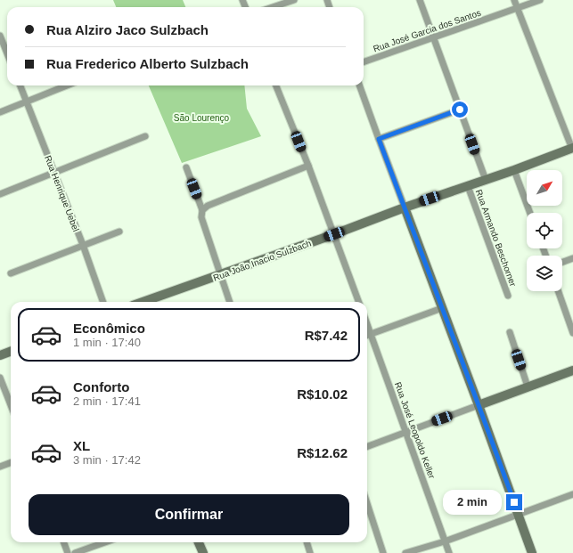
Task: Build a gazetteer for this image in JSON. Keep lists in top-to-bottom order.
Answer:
{
  "streets": {
    "street": [
      "Rua José Garcia dos Santos",
      "Rua Henrique Uebel",
      "Rua Armando Beschorner",
      "Rua João Inacio Sulzbach",
      "Rua José Leopoldo Keller"
    ]
  },
  "crossings": [
    ["Rua Armando Beschorner", "Rua João Inacio Sulzbach"]
  ],
  "parks": ["São Lourenço"],
  "north": "top right",
  "page": {
    "banner": ["Rua Alziro Jaco Sulzbach", "Rua Frederico Alberto Sulzbach"],
    "list": [
      {
        "name": "Econômico",
        "note": "1 min · 17:40",
        "value": "R$7.42"
      },
      {
        "name": "Conforto",
        "note": "2 min · 17:41",
        "value": "R$10.02"
      },
      {
        "name": "XL",
        "note": "3 min · 17:42",
        "value": "R$12.62"
      }
    ],
    "buttons": "Confirmar",
    "bubble": "2 min"
  }
}
